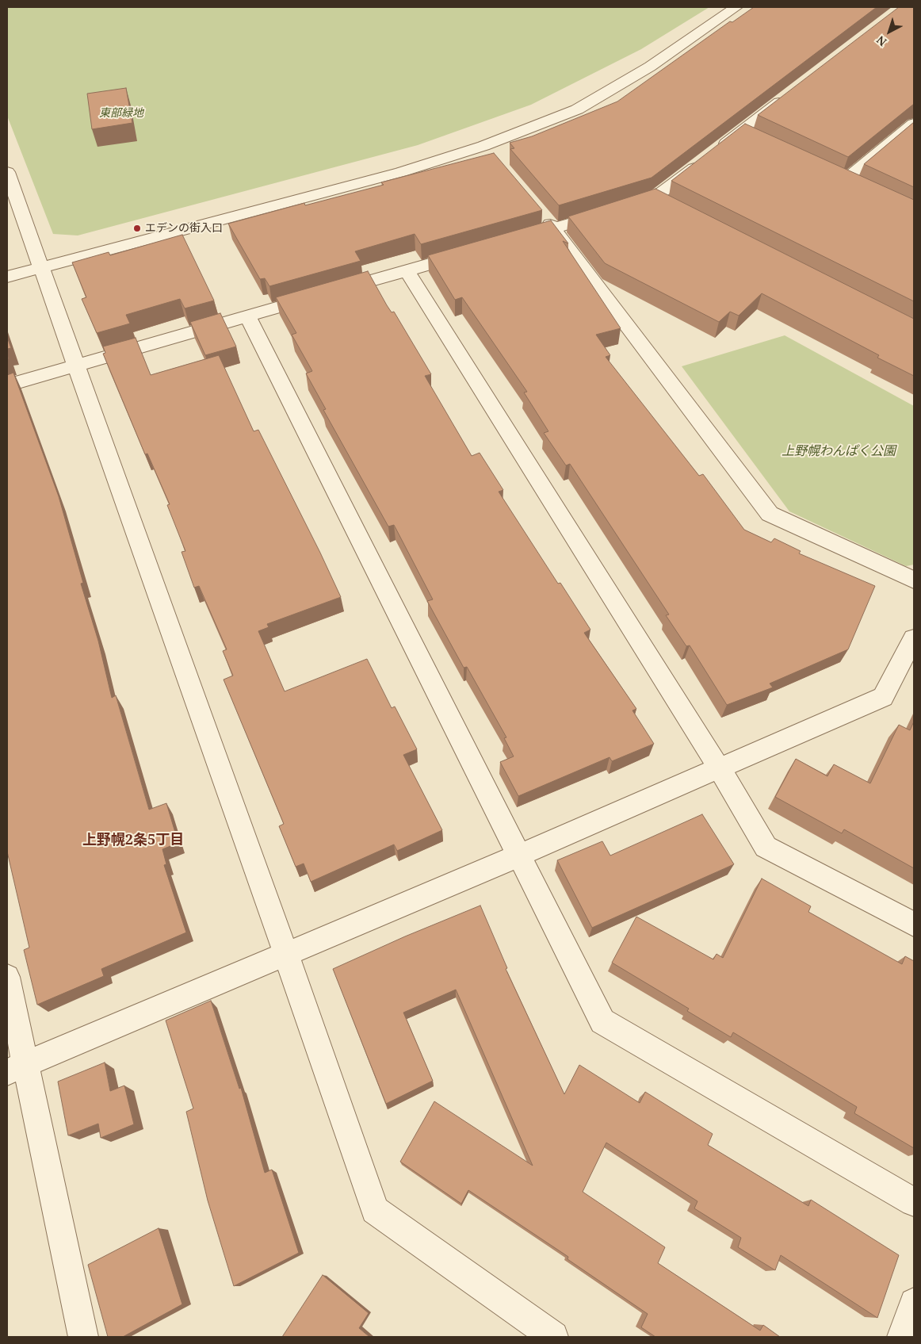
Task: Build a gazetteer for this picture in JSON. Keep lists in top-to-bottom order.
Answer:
{
  "districts": ["上野幌2条5丁目"],
  "parks": ["東部緑地", "上野幌わんぱく公園"],
  "places": ["エデンの街入口"],
  "north": "bottom left"
}
